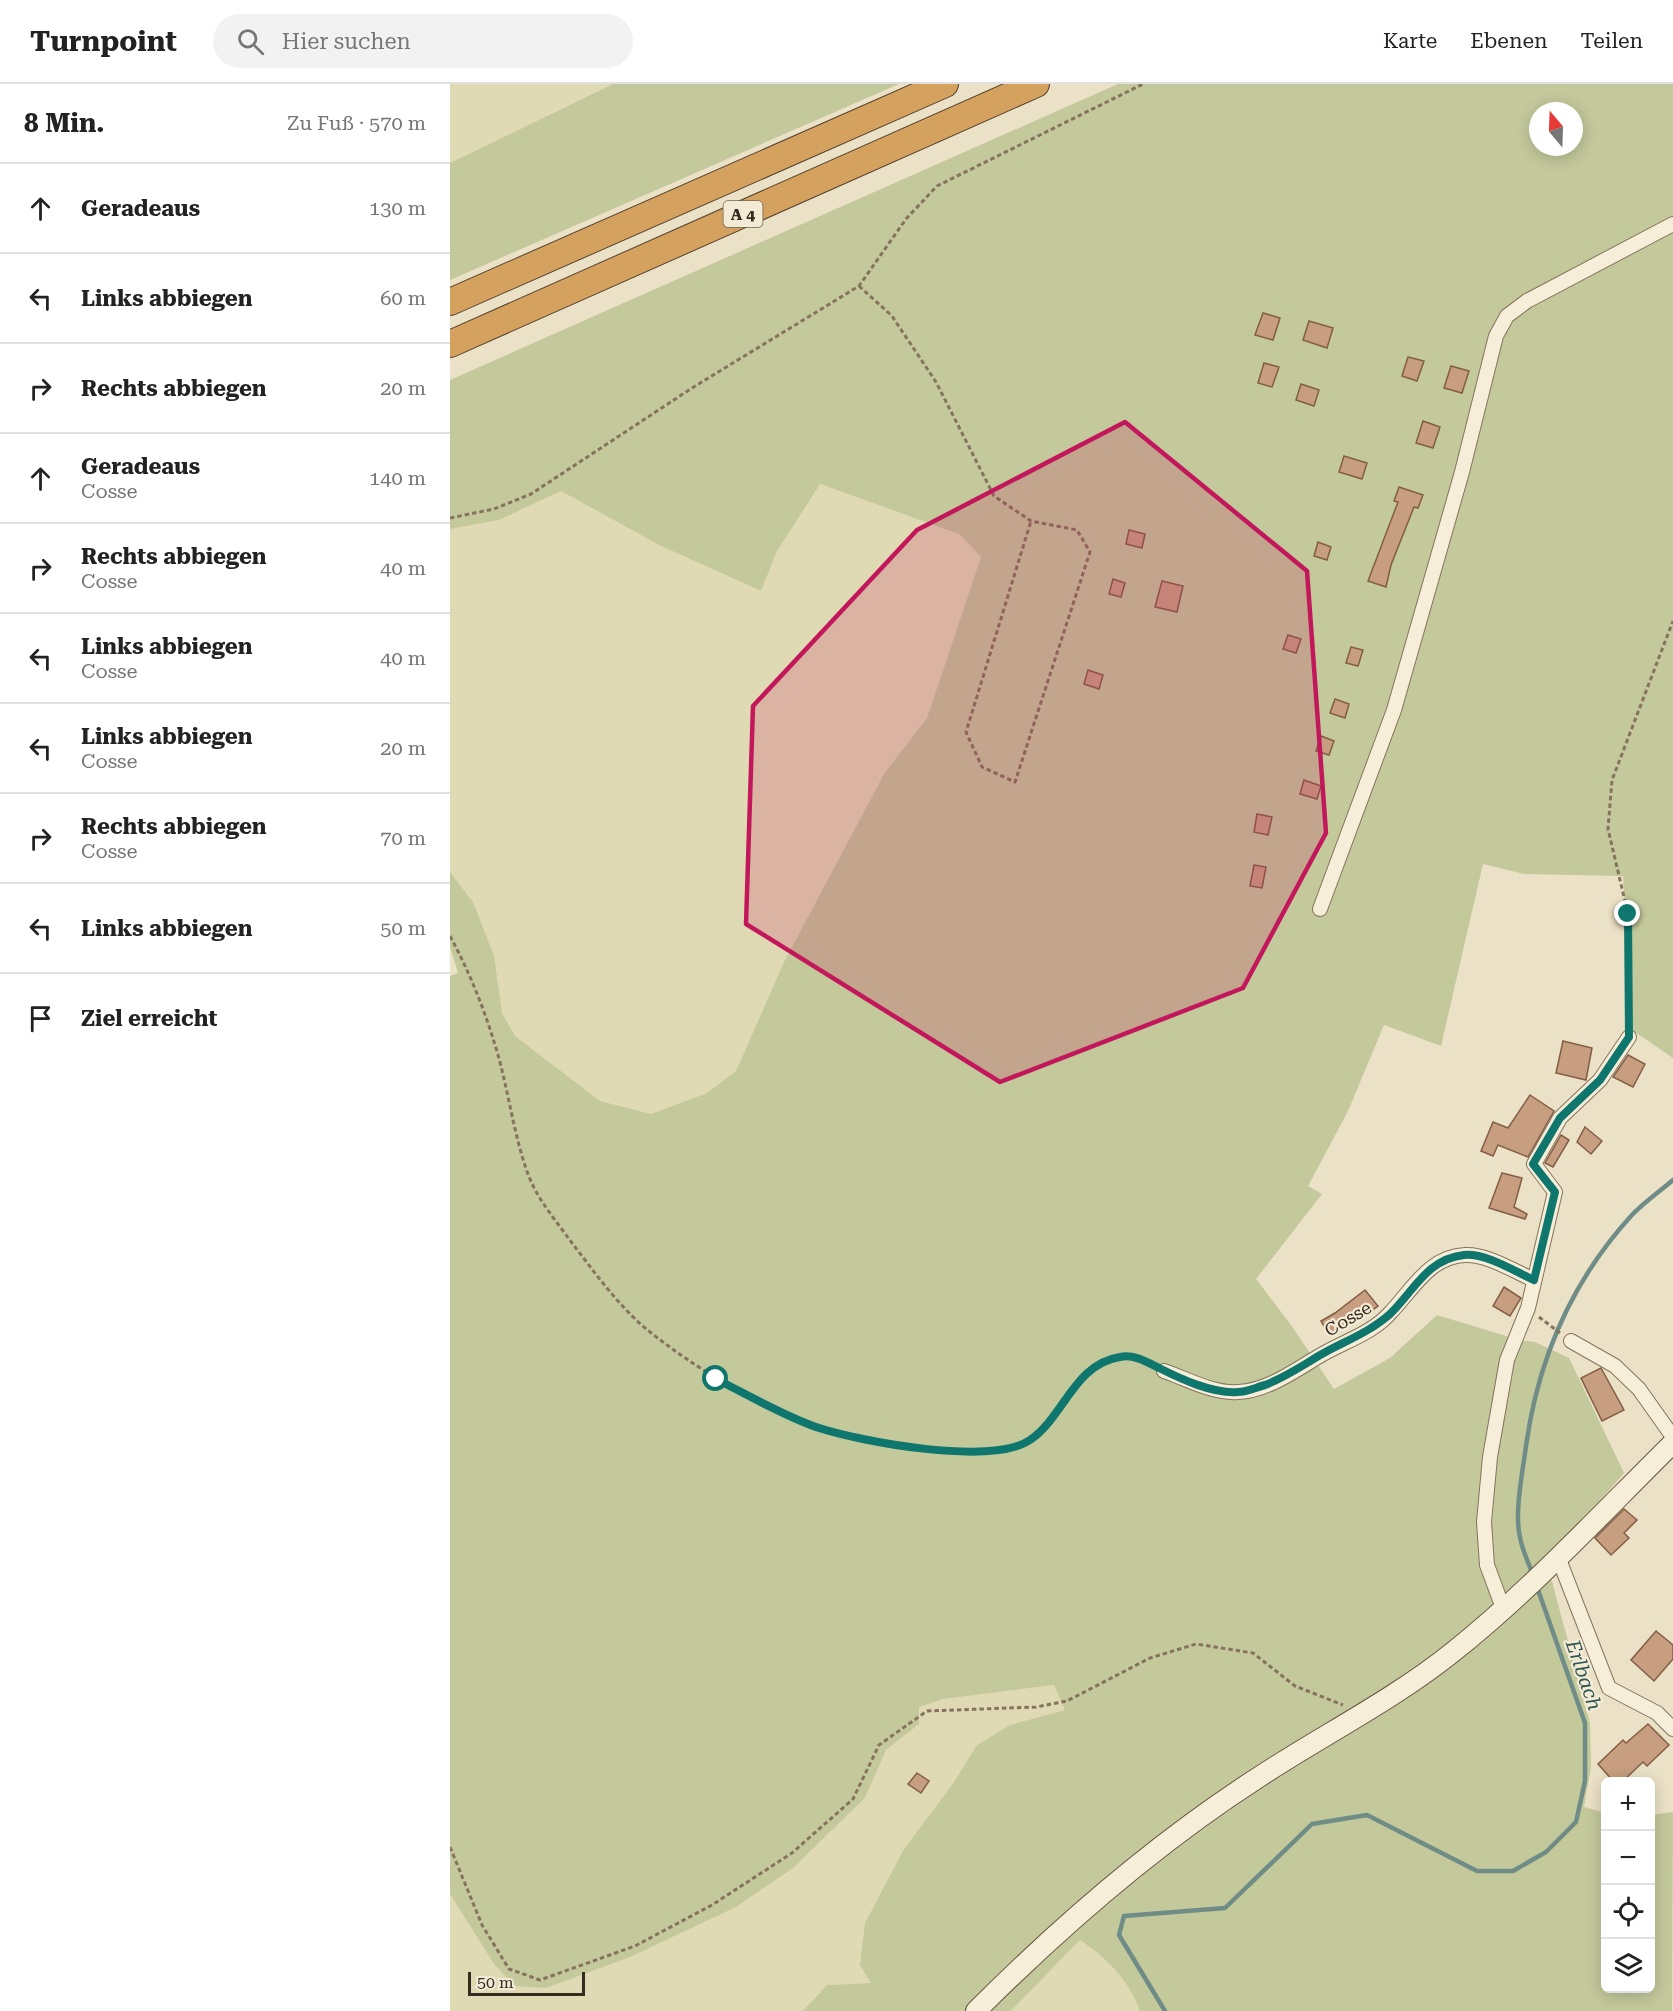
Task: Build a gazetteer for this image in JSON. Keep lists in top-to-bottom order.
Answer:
{
  "streets": {
    "highway": ["A 4"],
    "street": ["Cosse"]
  },
  "water": ["Erlbach"],
  "scale_bar": "50 m",
  "north": "top",
  "page": {
    "header": "Turnpoint",
    "search": "Hier suchen",
    "nav": ["Karte", "Ebenen", "Teilen"],
    "heading": ["8 Min.", "Zu Fuß · 570 m"],
    "list": [
      ["Geradeaus", "130 m"],
      ["Links abbiegen", "60 m"],
      ["Rechts abbiegen", "20 m"],
      ["Geradeaus", "Cosse", "140 m"],
      ["Rechts abbiegen", "Cosse", "40 m"],
      ["Links abbiegen", "Cosse", "40 m"],
      ["Links abbiegen", "Cosse", "20 m"],
      ["Rechts abbiegen", "Cosse", "70 m"],
      ["Links abbiegen", "50 m"],
      "Ziel erreicht"
    ],
    "map_buttons": ["+", "−"],
    "scale": "50 m"
  }
}
